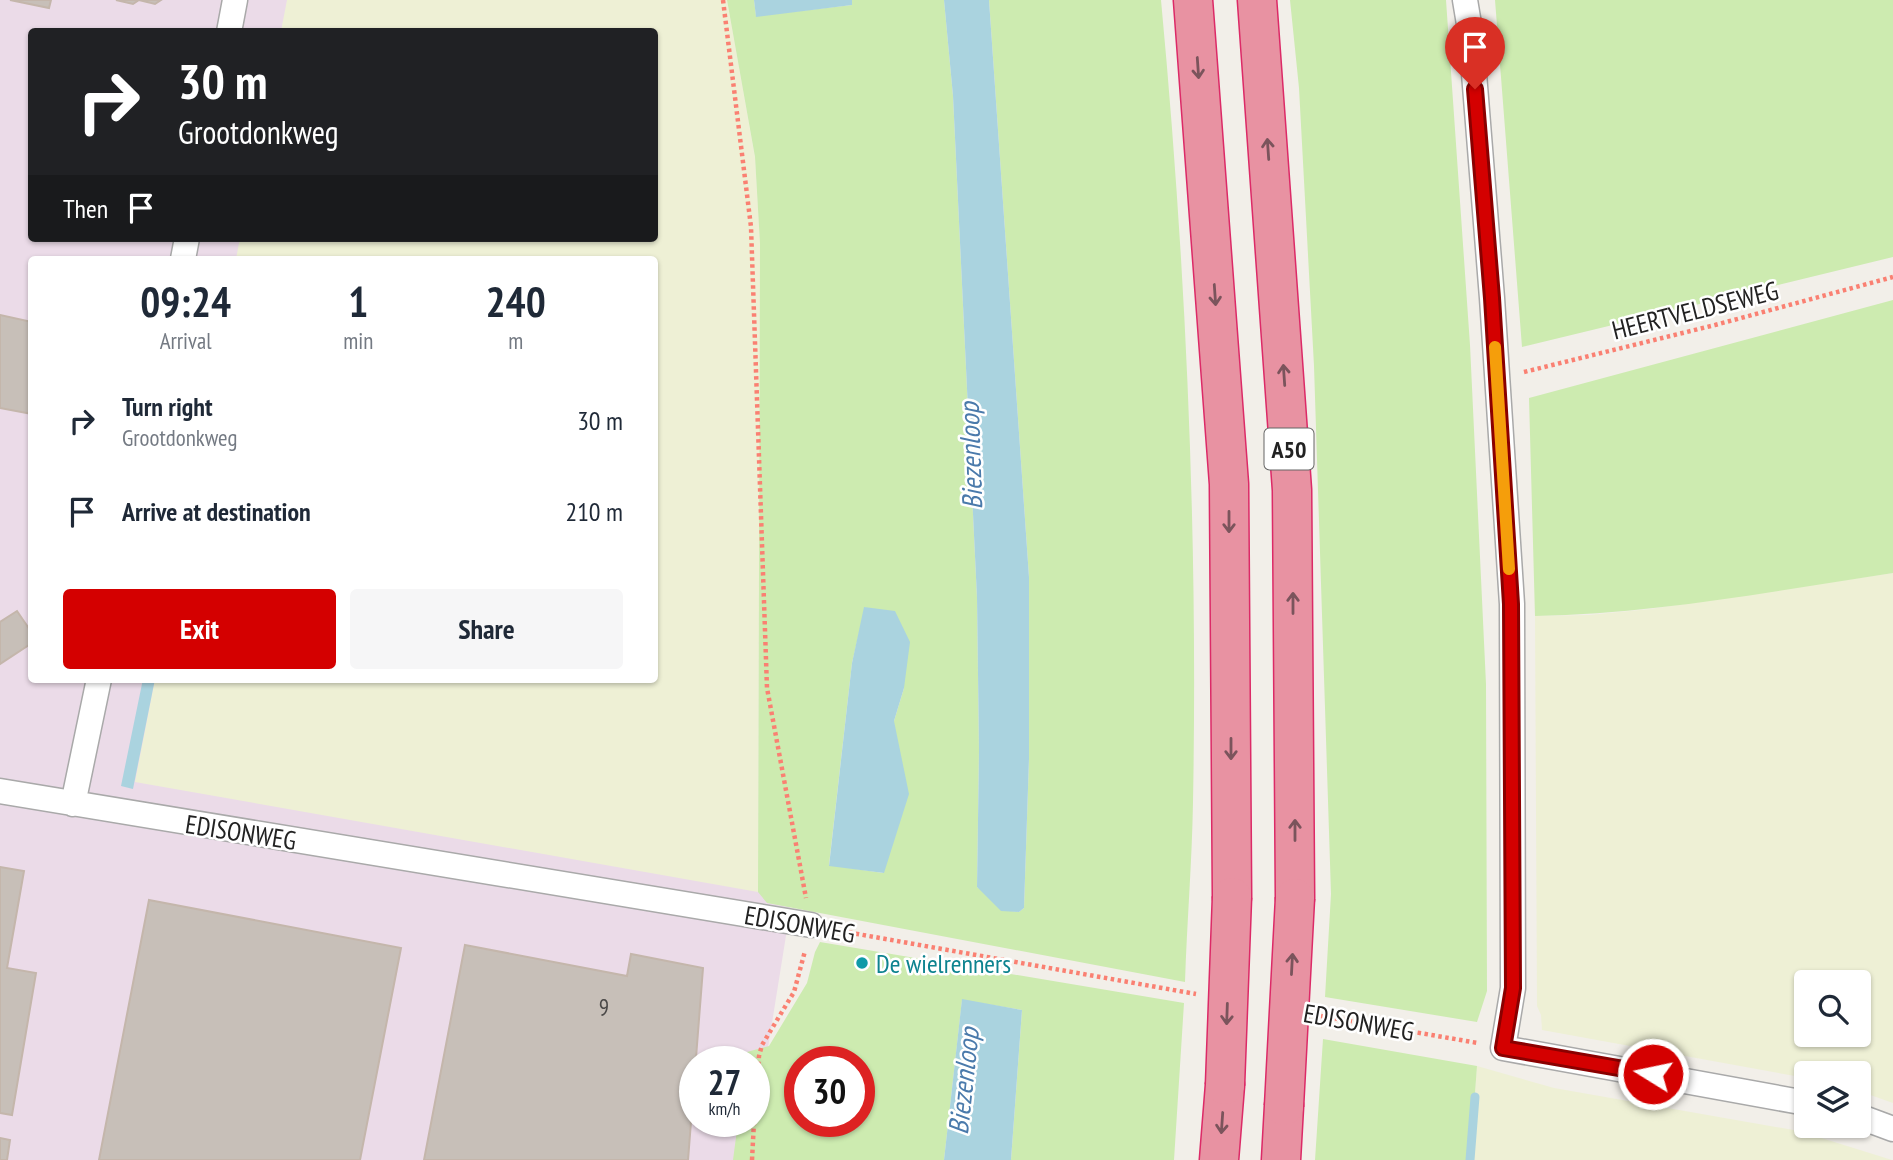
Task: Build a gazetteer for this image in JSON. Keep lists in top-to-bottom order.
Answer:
{
  "streets": {
    "highway": ["A50"],
    "street": ["EDISONWEG"],
    "path": ["HEERTVELDSEWEG"]
  },
  "water": ["Biezenloop"],
  "places": ["De wielrenners"],
  "house_numbers": ["9"],
  "page": {
    "turn": ["30 m", "Grootdonkweg"],
    "then": "Then",
    "eta": [
      "09:24",
      "Arrival",
      "1",
      "min",
      "240",
      "m"
    ],
    "list": [
      {
        "name": "Turn right",
        "note": "Grootdonkweg",
        "value": "30 m"
      },
      {
        "name": "Arrive at destination",
        "value": "210 m"
      }
    ],
    "buttons": ["Exit", "Share"],
    "speed": "27 km/h",
    "limit": "30"
  }
}
